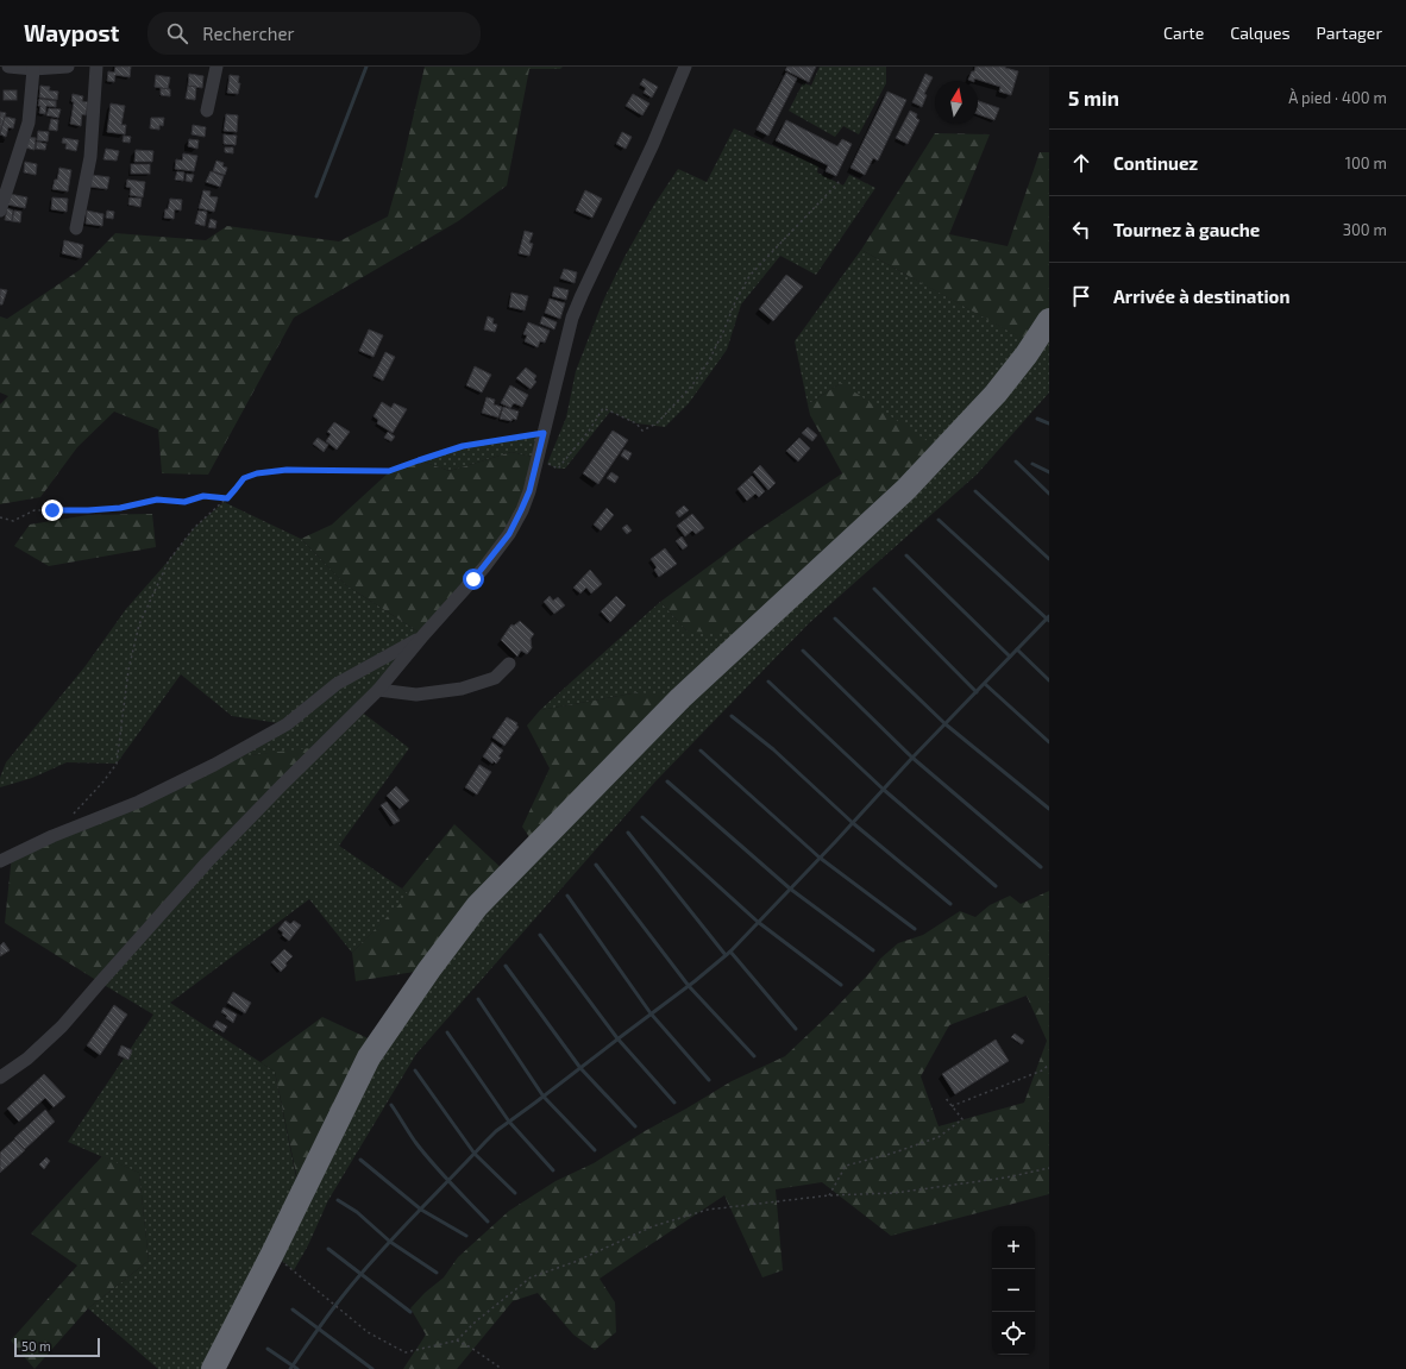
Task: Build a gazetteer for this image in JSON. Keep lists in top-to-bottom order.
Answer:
{
  "scale_bar": "50 m",
  "north": "top",
  "page": {
    "header": "Waypost",
    "search": "Rechercher",
    "nav": ["Carte", "Calques", "Partager"],
    "heading": ["5 min", "À pied · 400 m"],
    "list": [
      ["Continuez", "100 m"],
      ["Tournez à gauche", "300 m"],
      "Arrivée à destination"
    ],
    "map_buttons": ["+", "−"],
    "scale": "50 m"
  }
}
